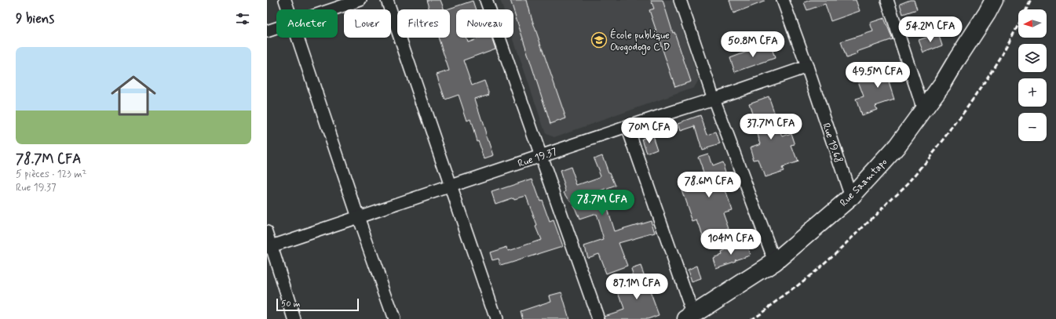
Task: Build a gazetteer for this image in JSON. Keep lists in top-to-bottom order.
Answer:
{
  "streets": {
    "main road": ["Rue Saamtapo"],
    "street": ["Rue 19.68", "Rue 19.37"]
  },
  "crossings": [
    ["Rue 19.68", "Rue 19.37"],
    ["Rue 19.68", "Rue Saamtapo"]
  ],
  "places": {
    "school or university": ["École publique Ouogodogo C D"]
  },
  "scale_bar": "50 m",
  "north": "left",
  "page": {
    "heading": "9 biens",
    "map_buttons": ["+", "−"],
    "chip": [
      "Acheter",
      "Louer",
      "Filtres",
      "Nouveau"
    ],
    "price": [
      "54.2M CFA",
      "50.8M CFA",
      "49.5M CFA",
      "37.7M CFA",
      "70M CFA",
      "78.6M CFA",
      "78.7M CFA",
      "104M CFA",
      "87.1M CFA"
    ],
    "list": [
      {
        "name": "78.7M CFA",
        "note": "5 pièces · 123 m² · Rue 19.37"
      }
    ],
    "scale": "50 m"
  }
}
